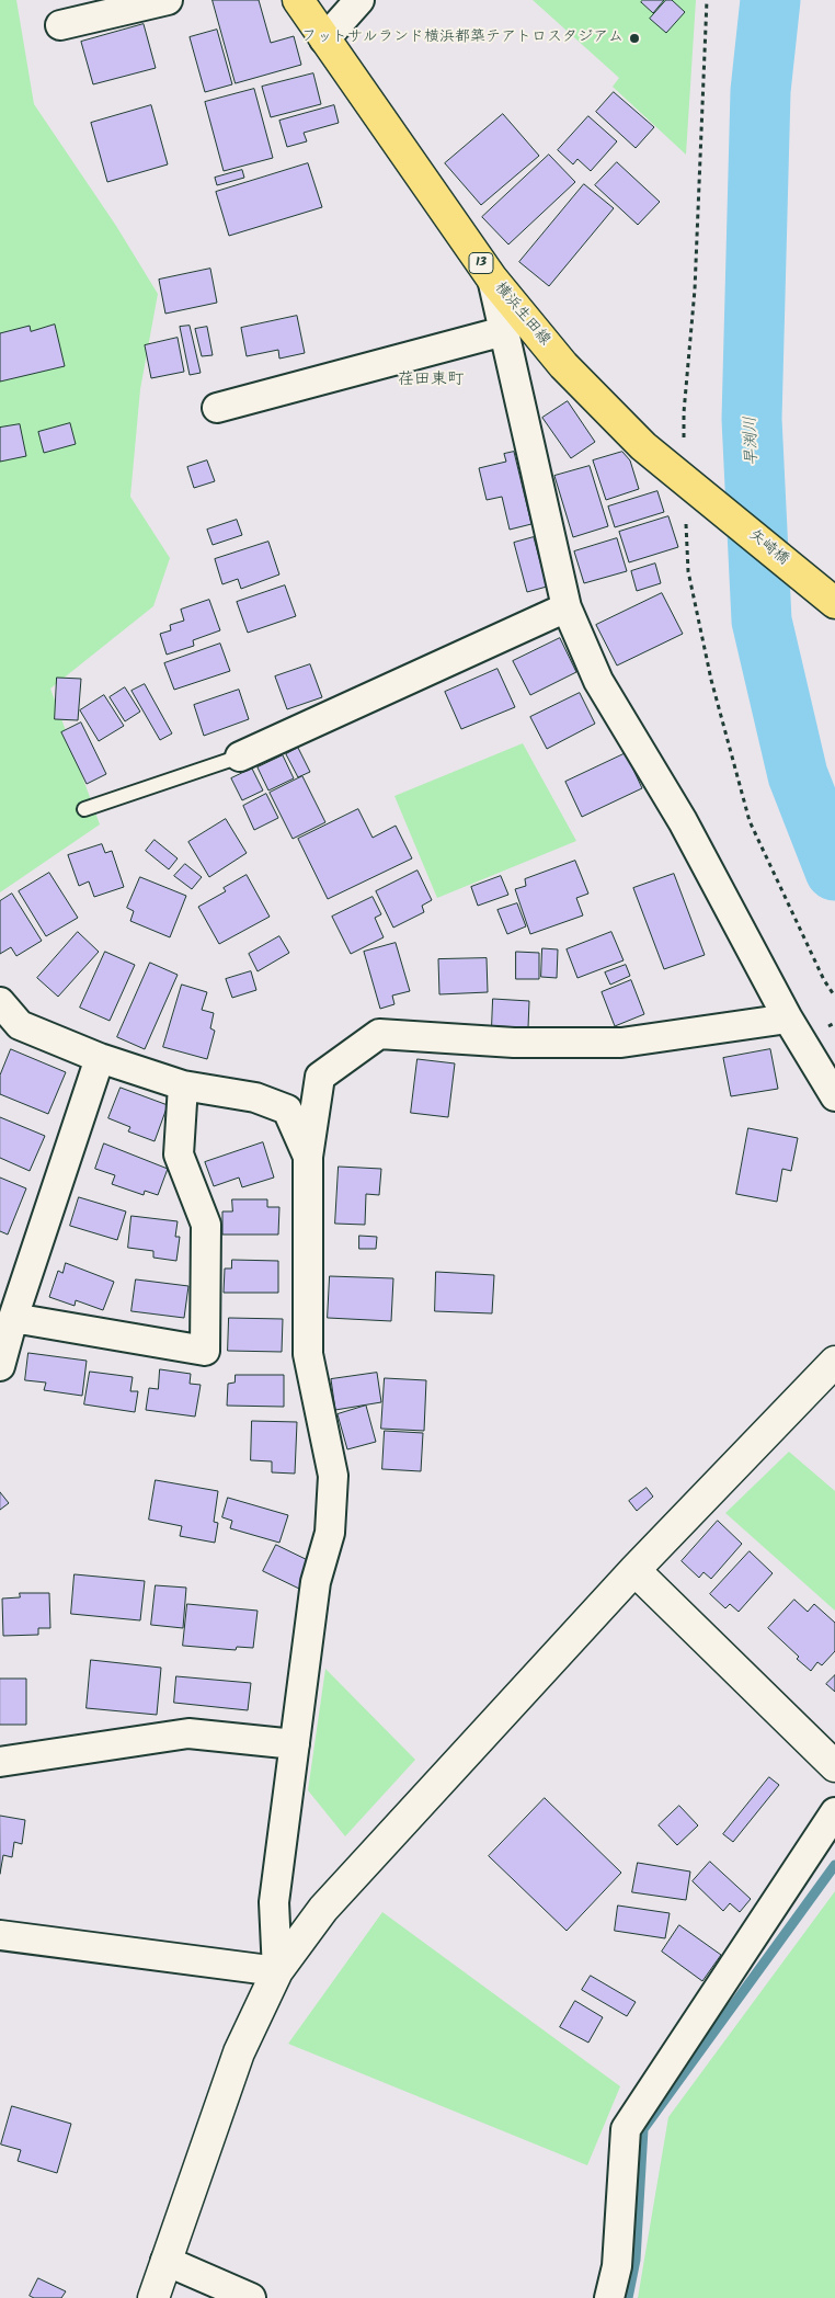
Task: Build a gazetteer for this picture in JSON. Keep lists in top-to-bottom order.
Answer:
{
  "streets": {
    "main road": ["13", "横浜生田線", "矢崎橋"]
  },
  "crossings": [
    ["横浜生田線", "矢崎橋"]
  ],
  "districts": ["荏田東町"],
  "water": ["早渕川"],
  "places": ["フットサルランド横浜都築テアトロスタジアム"]
}
